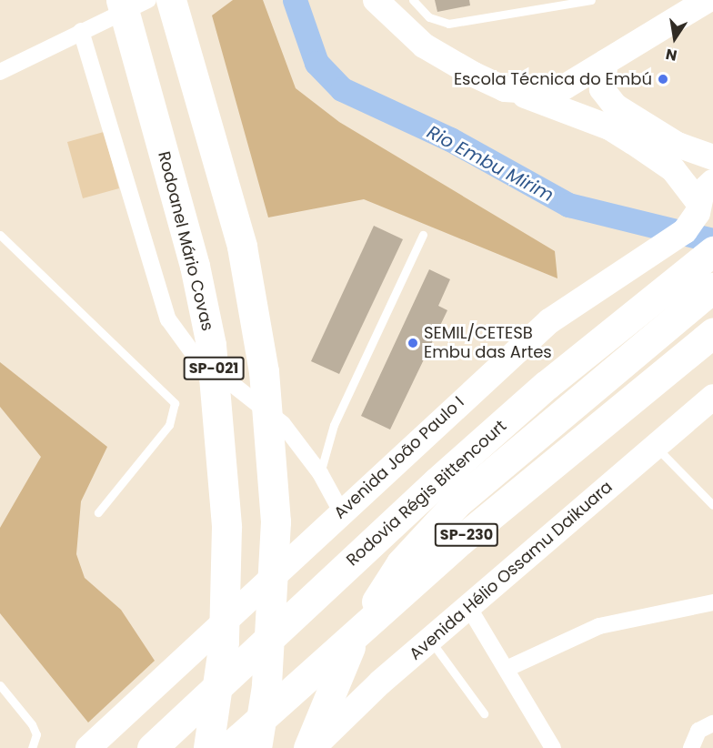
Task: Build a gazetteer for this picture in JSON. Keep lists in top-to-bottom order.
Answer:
{
  "streets": {
    "highway": [
      "Rodoanel Mário Covas",
      "SP-021",
      "Rodovia Régis Bittencourt",
      "SP-230"
    ],
    "main road": ["Avenida João Paulo I", "Avenida Hélio Ossamu Daikuara"]
  },
  "water": ["Rio Embu Mirim"],
  "places": ["Escola Técnica do Embú", "SEMIL/CETESB Embu das Artes"],
  "north": "bottom"
}
